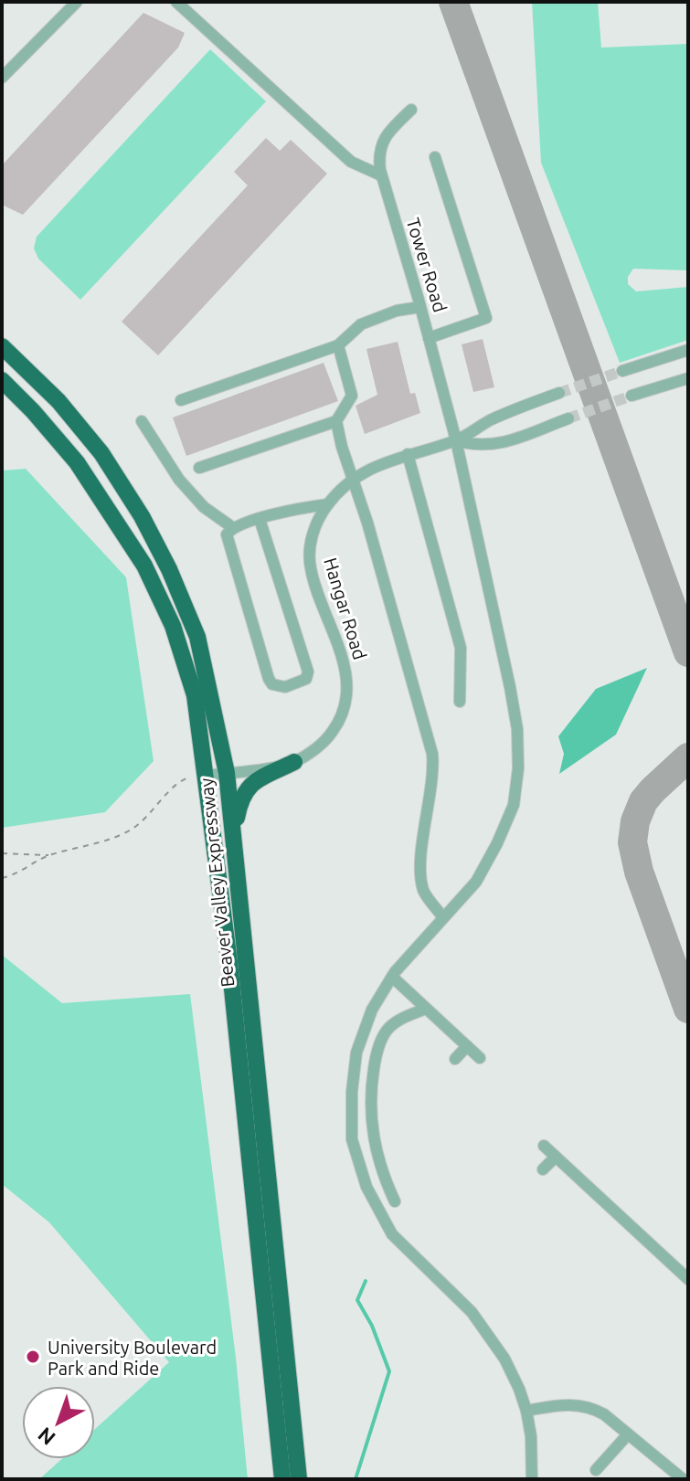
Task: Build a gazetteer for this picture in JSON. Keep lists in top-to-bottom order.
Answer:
{
  "streets": {
    "highway": ["Beaver Valley Expressway"],
    "street": ["Tower Road", "Hangar Road"]
  },
  "crossings": [
    ["Tower Road", "Hangar Road"],
    ["Hangar Road", "Beaver Valley Expressway"]
  ],
  "places": ["University Boulevard Park and Ride"],
  "north": "bottom left"
}
